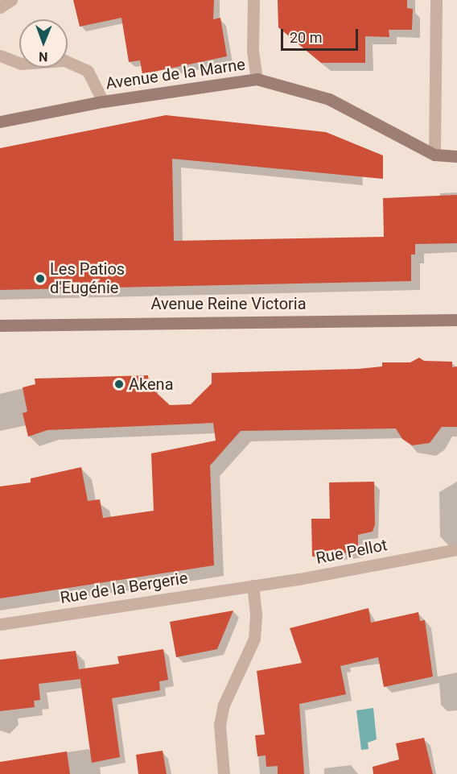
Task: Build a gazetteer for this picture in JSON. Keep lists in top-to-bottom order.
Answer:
{
  "streets": {
    "main road": ["Avenue de la Marne", "Avenue Reine Victoria"],
    "street": ["Rue Pellot", "Rue de la Bergerie"]
  },
  "crossings": [
    ["Rue Pellot", "Rue de la Bergerie"]
  ],
  "places": ["Les Patios d'Eugénie", "Akena"],
  "scale_bar": "20 m",
  "north": "bottom"
}
